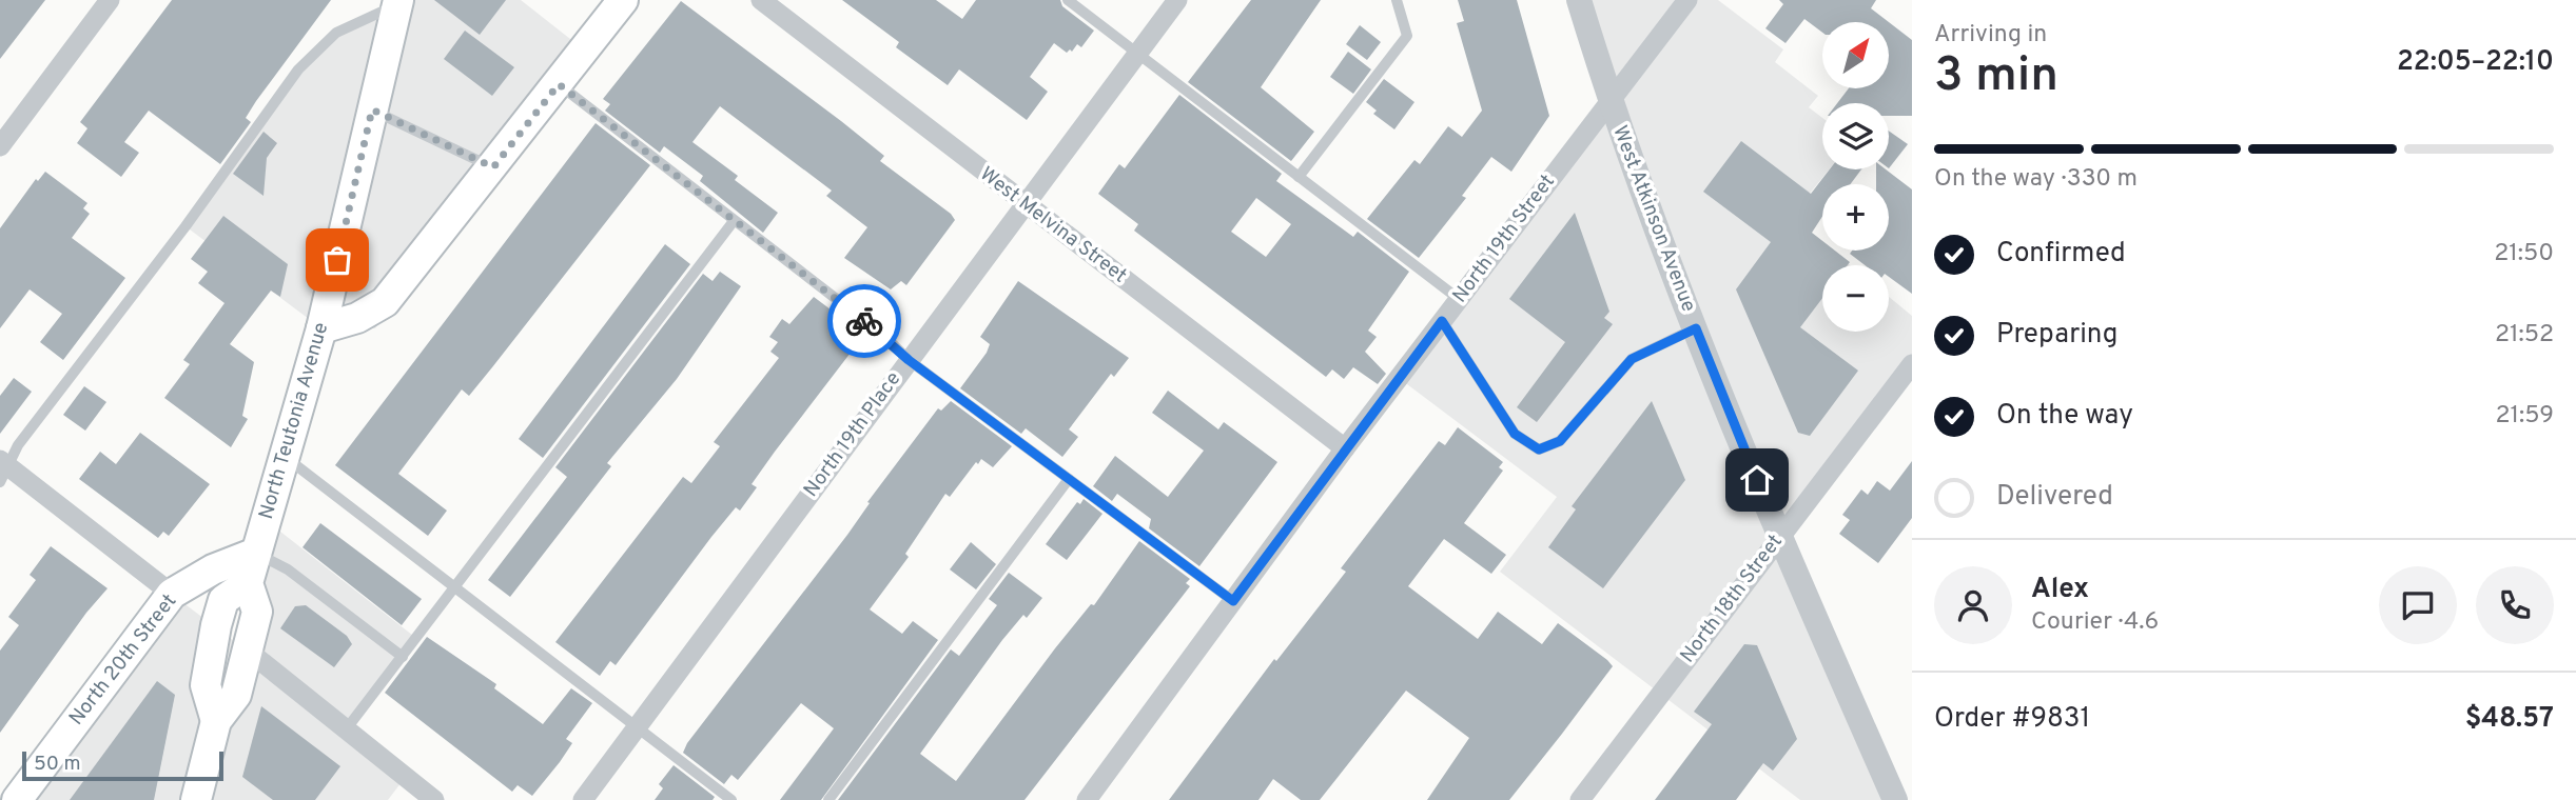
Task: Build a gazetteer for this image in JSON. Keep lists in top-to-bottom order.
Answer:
{
  "streets": {
    "main road": ["North Teutonia Avenue", "North 20th Street"],
    "street": [
      "West Atkinson Avenue",
      "West Melvina Street",
      "North 19th Street",
      "North 19th Place",
      "North 18th Street"
    ]
  },
  "crossings": [
    ["West Atkinson Avenue", "North 19th Street"],
    ["West Atkinson Avenue", "North 18th Street"],
    ["West Melvina Street", "North 19th Street"],
    ["West Melvina Street", "North 19th Place"],
    ["North Teutonia Avenue", "North 20th Street"]
  ],
  "scale_bar": "50 m",
  "north": "top right",
  "page": {
    "heading": ["3 min", "Arriving in", "22:05–22:10"],
    "panel": [
      "Alex",
      "Courier · 4.6",
      "Order #9831",
      "$48.57"
    ],
    "map_buttons": ["+", "−"],
    "bar": "On the way · 330 m",
    "list": [
      ["Confirmed", "21:50"],
      ["Preparing", "21:52"],
      ["On the way", "21:59"],
      "Delivered"
    ],
    "scale": "50 m"
  }
}
